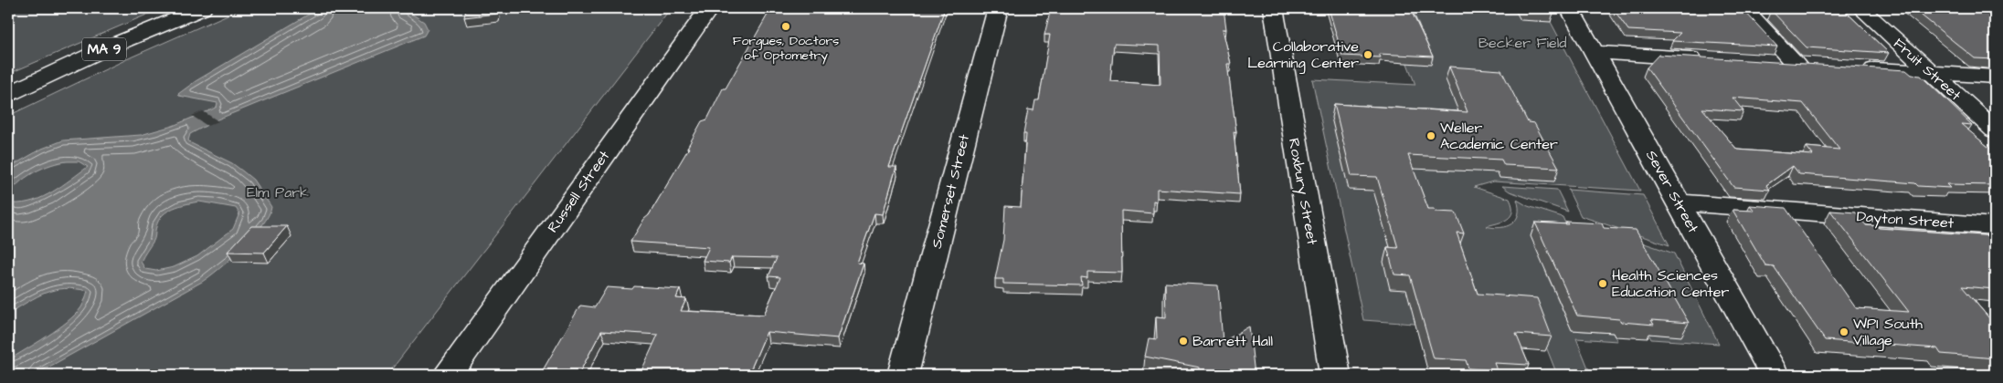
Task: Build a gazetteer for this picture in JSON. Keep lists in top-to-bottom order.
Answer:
{
  "streets": {
    "main road": [
      "MA 9",
      "Fruit Street",
      "Russell Street",
      "Somerset Street",
      "Roxbury Street",
      "Sever Street",
      "Dayton Street"
    ]
  },
  "crossings": [
    ["Sever Street", "Dayton Street"]
  ],
  "parks": ["Becker Field", "Elm Park"],
  "places": [
    "Forgues, Doctors of Optometry",
    "Collaborative Learning Center",
    "Weller Academic Center",
    "Health Sciences Education Center",
    "WPI South Village",
    "Barrett Hall"
  ]
}
